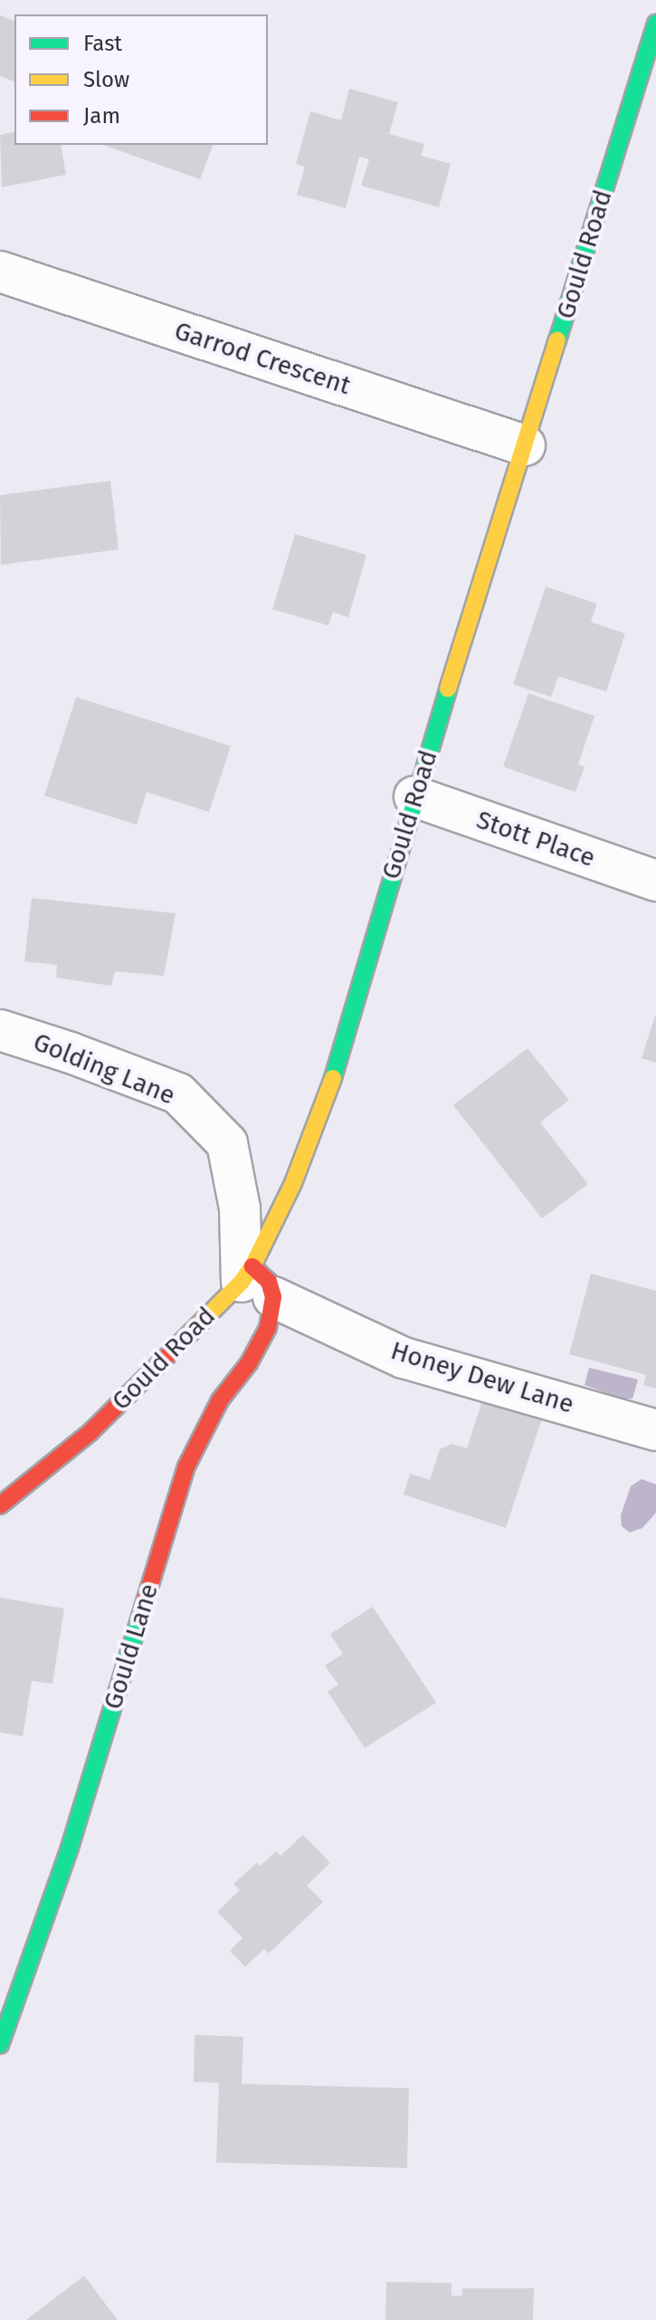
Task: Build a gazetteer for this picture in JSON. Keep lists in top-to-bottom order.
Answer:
{
  "streets": {
    "street": [
      "Gould Road",
      "Garrod Crescent",
      "Stott Place",
      "Golding Lane",
      "Honey Dew Lane",
      "Gould Lane"
    ]
  },
  "crossings": [
    ["Gould Road", "Garrod Crescent"],
    ["Gould Road", "Stott Place"],
    ["Gould Road", "Golding Lane"],
    ["Gould Road", "Honey Dew Lane"],
    ["Gould Road", "Gould Lane"],
    ["Golding Lane", "Honey Dew Lane"],
    ["Golding Lane", "Gould Lane"],
    ["Honey Dew Lane", "Gould Lane"]
  ],
  "legend": ["Fast", "Slow", "Jam"]
}
